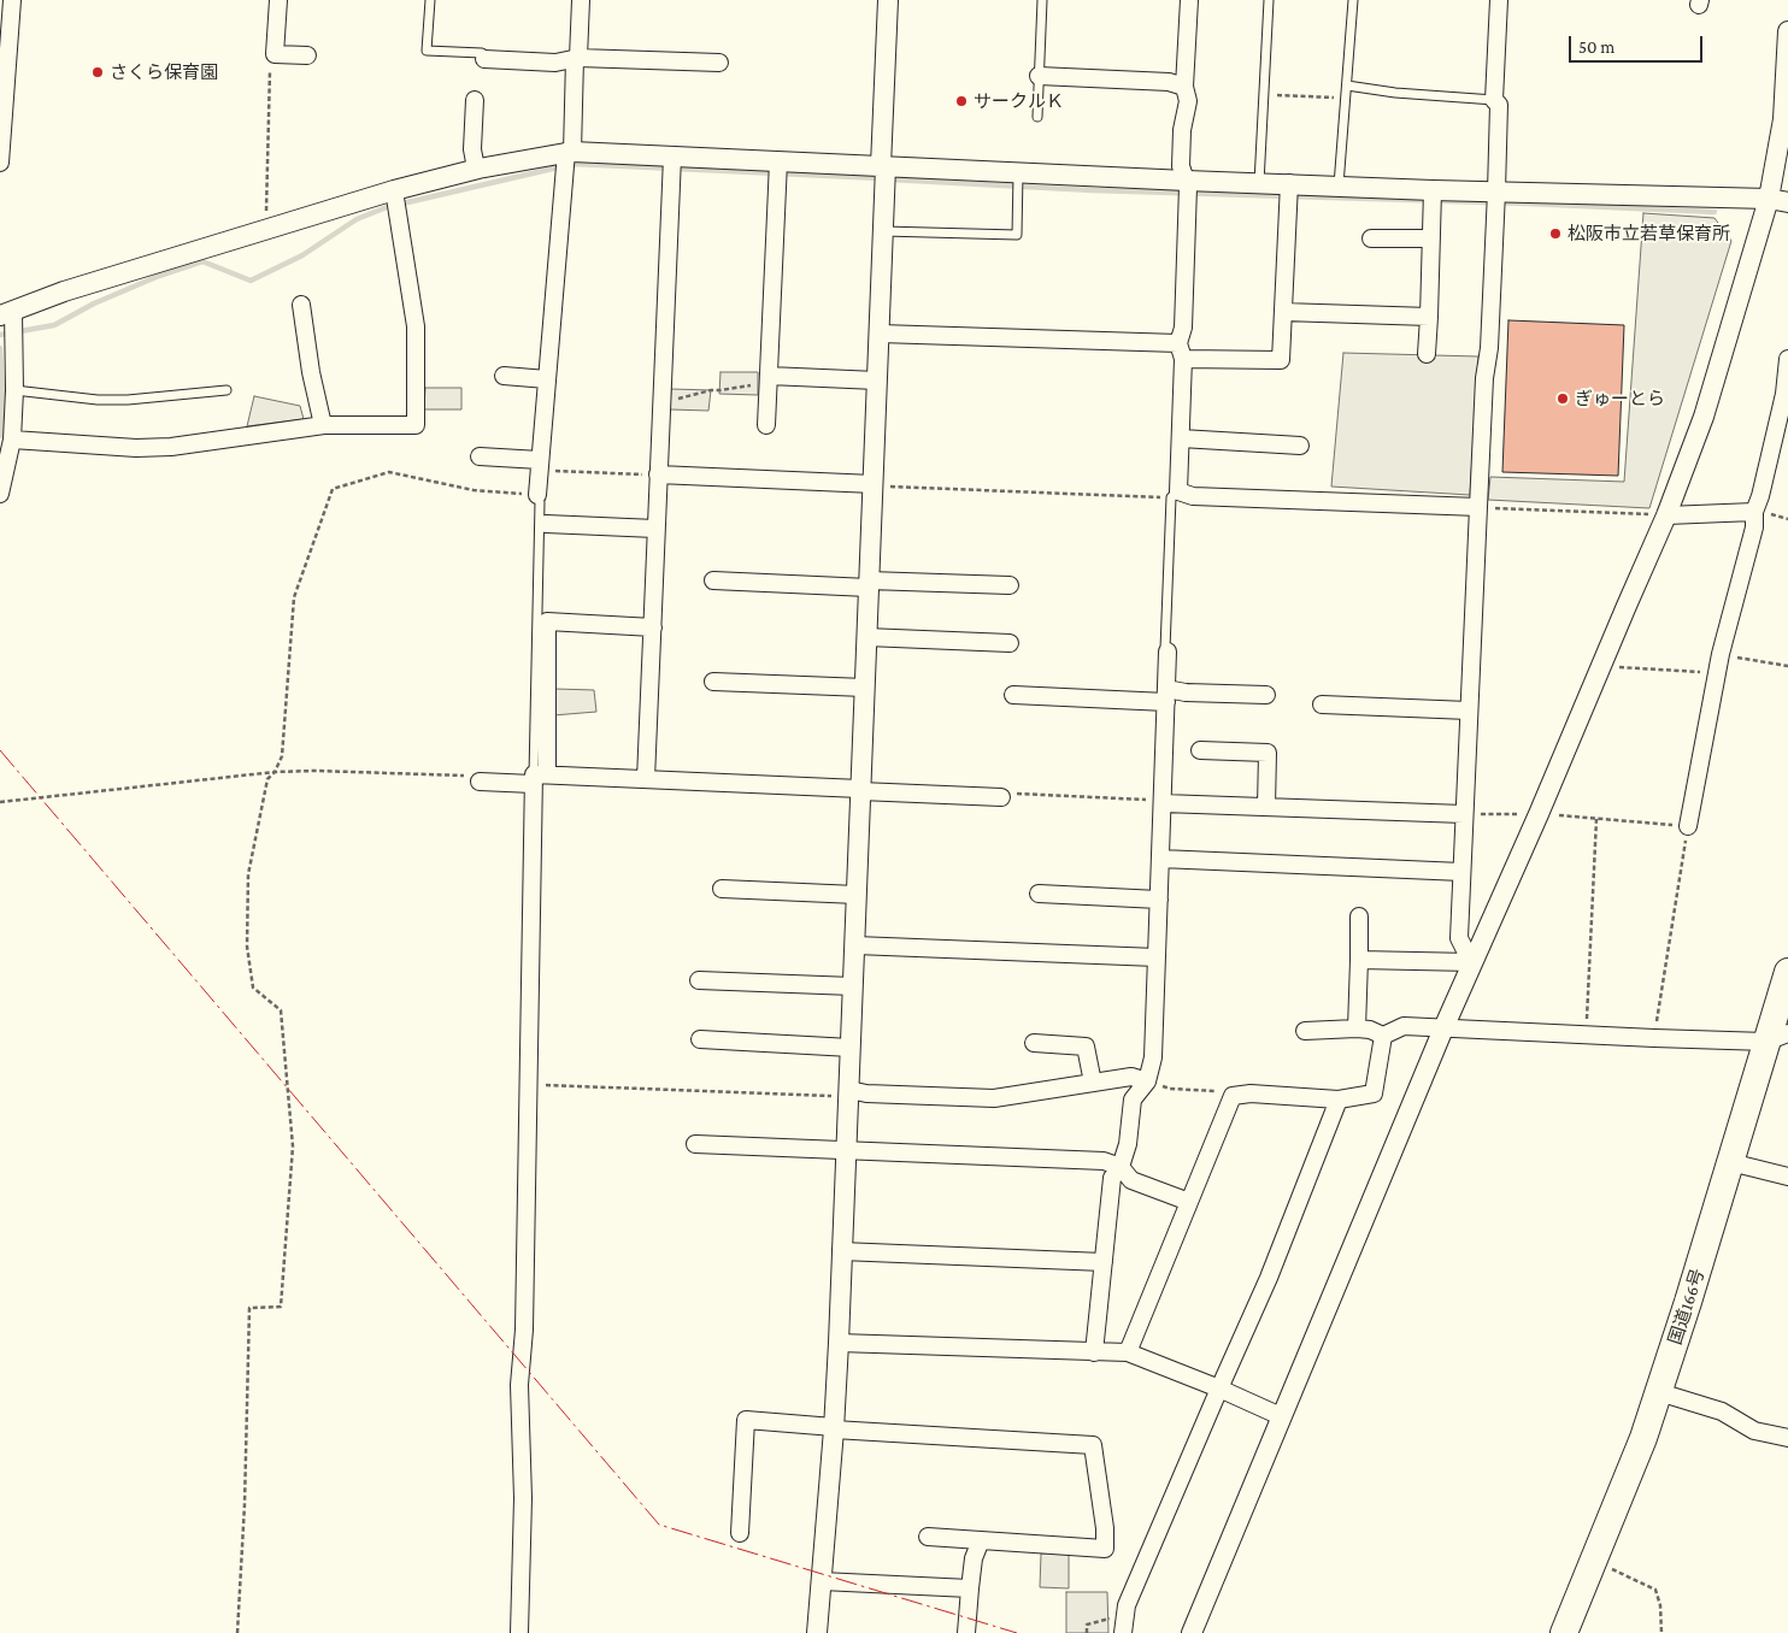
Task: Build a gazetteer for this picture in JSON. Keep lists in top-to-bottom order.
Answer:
{
  "streets": {
    "highway": ["国道166号"]
  },
  "places": [
    "さくら保育園",
    "サークルＫ",
    "松阪市立若草保育所",
    "ぎゅーとら"
  ],
  "scale_bar": "50 m"
}
